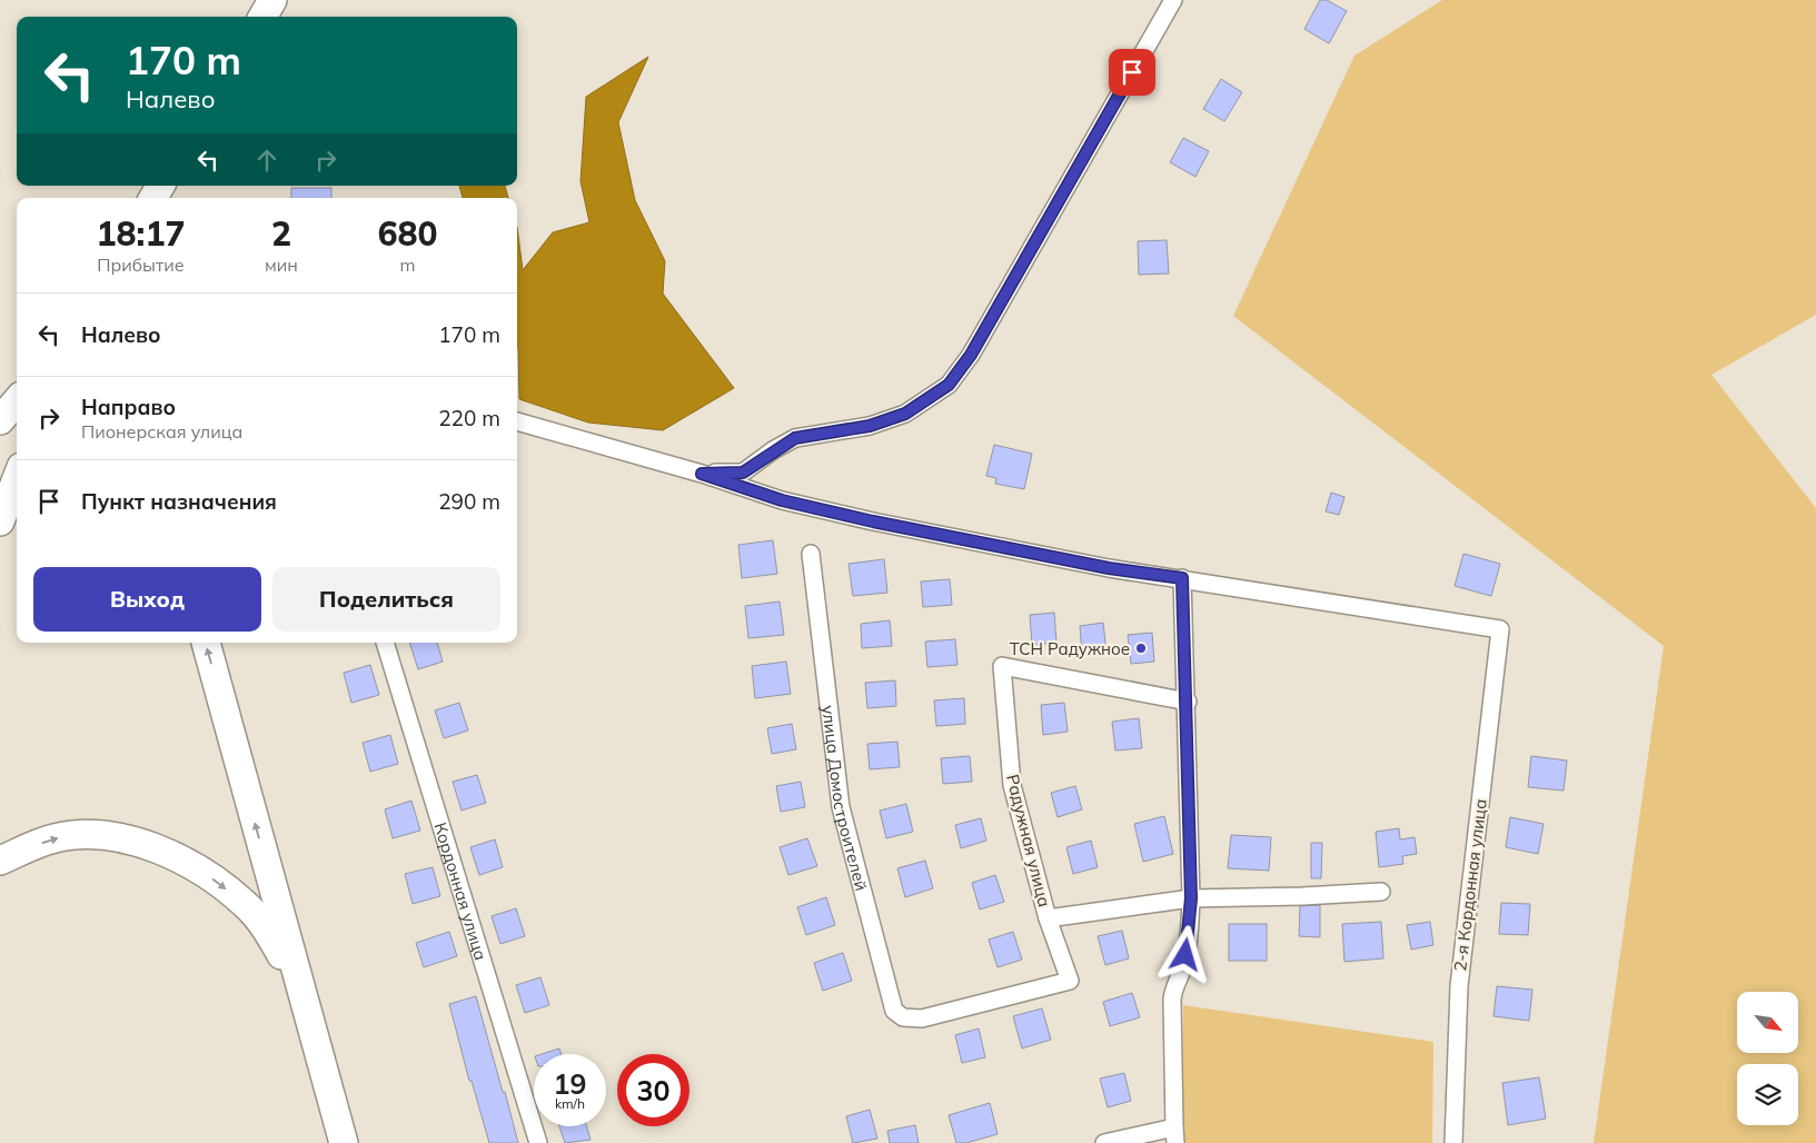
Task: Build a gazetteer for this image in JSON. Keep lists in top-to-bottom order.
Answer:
{
  "streets": {
    "street": [
      "улица Домостроителей",
      "Радужная улица",
      "2-я Кордонная улица",
      "Кордонная улица"
    ]
  },
  "crossings": [
    ["улица Домостроителей", "Радужная улица"]
  ],
  "places": ["ТСН Радужное"],
  "north": "bottom right",
  "page": {
    "turn": ["170 m", "Налево"],
    "eta": [
      "18:17",
      "Прибытие",
      "2",
      "мин",
      "680",
      "m"
    ],
    "list": [
      {
        "name": "Налево",
        "value": "170 m"
      },
      {
        "name": "Направо",
        "note": "Пионерская улица",
        "value": "220 m"
      },
      {
        "name": "Пункт назначения",
        "value": "290 m"
      }
    ],
    "buttons": ["Выход", "Поделиться"],
    "speed": "19 km/h",
    "limit": "30"
  }
}
